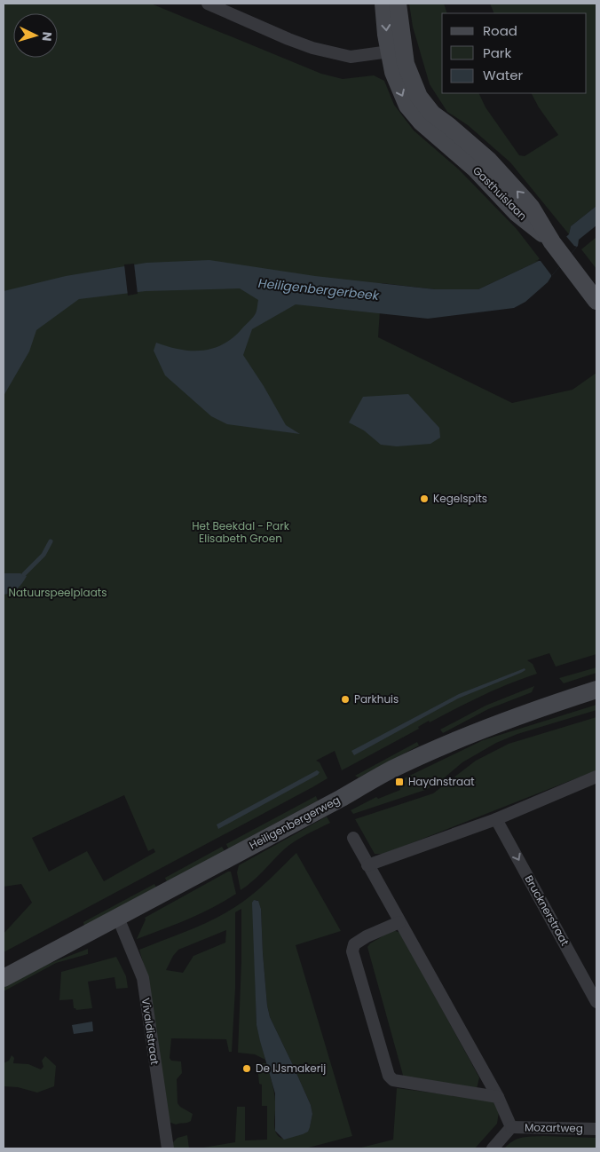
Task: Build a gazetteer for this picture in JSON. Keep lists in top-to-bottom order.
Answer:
{
  "streets": {
    "main road": ["Gasthuislaan", "Heiligenbergerweg"],
    "street": ["Brucknerstraat", "Vivaldistraat", "Mozartweg"]
  },
  "crossings": [
    ["Heiligenbergerweg", "Vivaldistraat"]
  ],
  "one_way": ["Brucknerstraat"],
  "water": ["Heiligenbergerbeek"],
  "parks": ["Het Beekdal - Park Elisabeth Groen", "Natuurspeelplaats"],
  "places": {
    "other": ["Kegelspits", "Parkhuis", "De IJsmakerij"],
    "transit": ["Haydnstraat"]
  },
  "legend": ["Road", "Park", "Water"],
  "north": "right"
}
